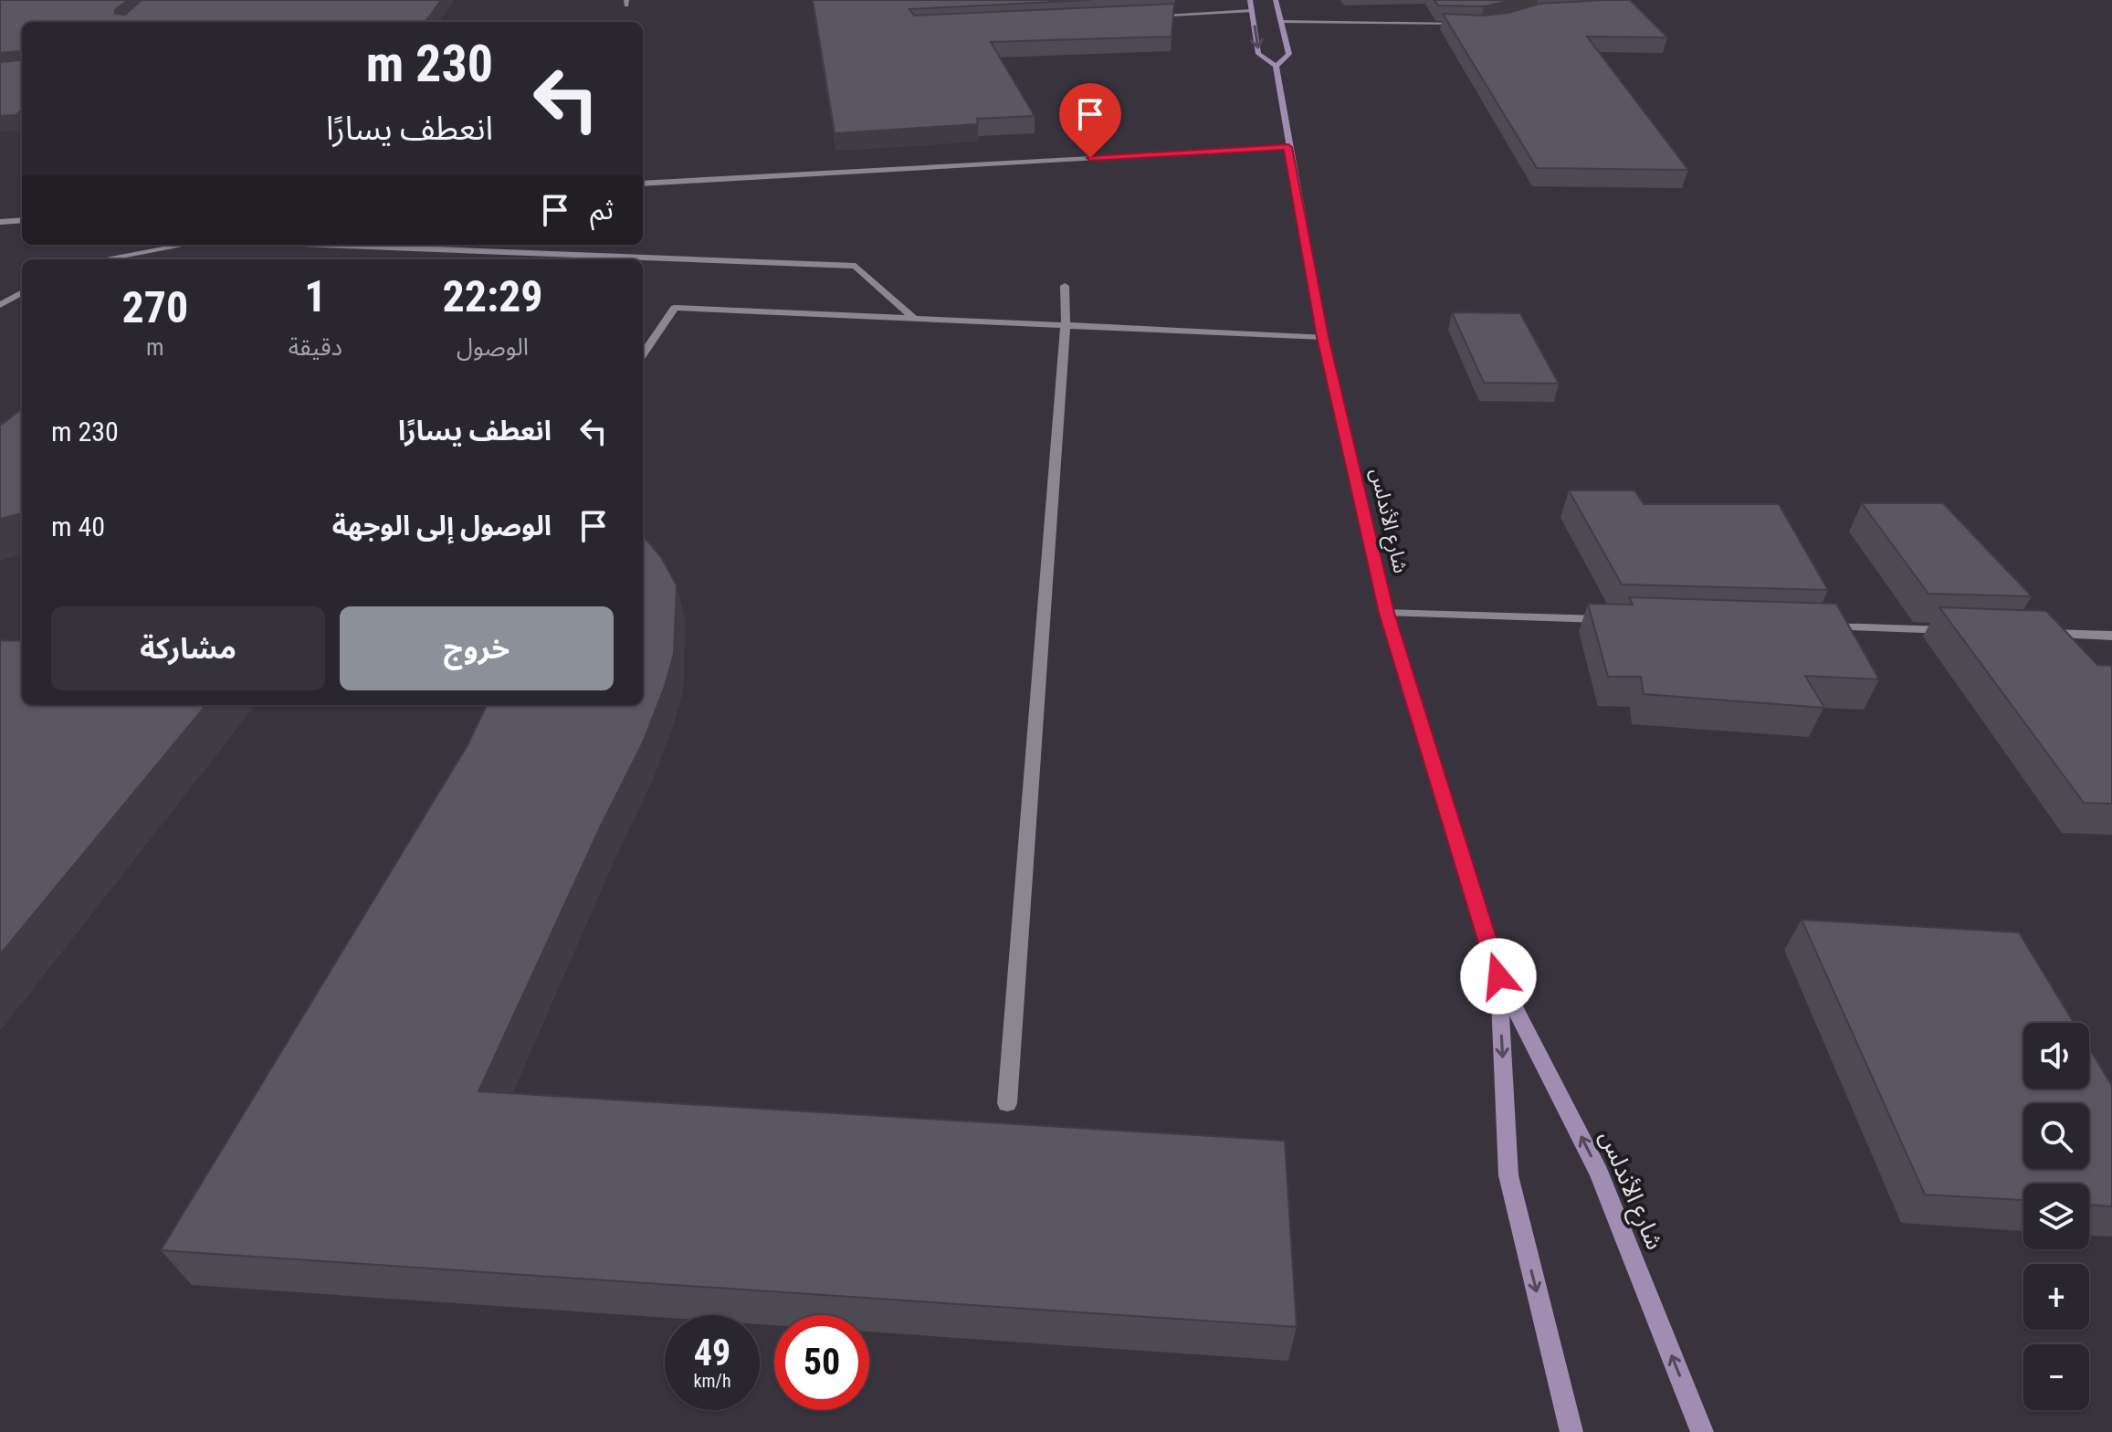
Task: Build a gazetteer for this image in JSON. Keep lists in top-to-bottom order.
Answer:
{
  "streets": {
    "main road": ["شارع الأندلس"]
  },
  "page": {
    "turn": ["230 m", "انعطف يسارًا"],
    "then": "ثم",
    "eta": [
      "22:29",
      "الوصول",
      "1",
      "دقيقة",
      "270",
      "m"
    ],
    "list": [
      {
        "name": "انعطف يسارًا",
        "value": "230 m"
      },
      {
        "name": "الوصول إلى الوجهة",
        "value": "40 m"
      }
    ],
    "buttons": ["خروج", "مشاركة"],
    "map_buttons": ["+", "−"],
    "speed": "49 km/h",
    "limit": "50"
  }
}
